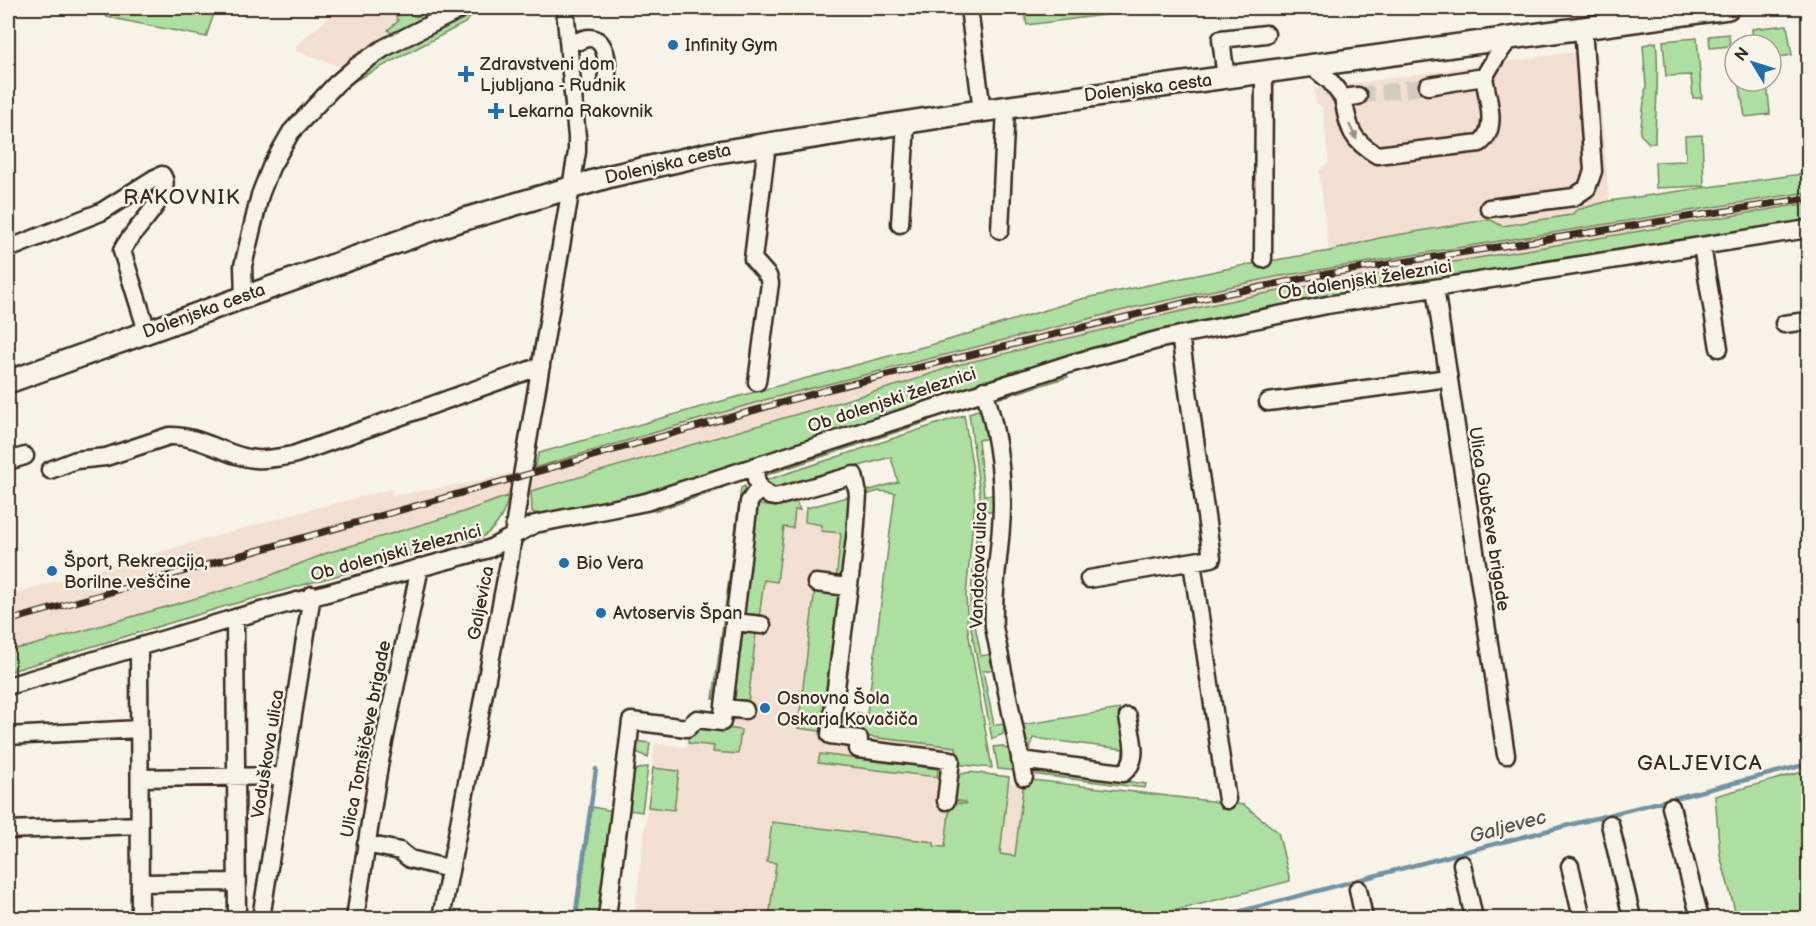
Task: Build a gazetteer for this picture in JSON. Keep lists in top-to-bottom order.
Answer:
{
  "streets": {
    "main road": ["Dolenjska cesta"],
    "street": [
      "Ob dolenjski železnici",
      "Ulica Gubčeve brigade",
      "Vandotova ulica",
      "Galjevica",
      "Ulica Tomšičeve brigade",
      "Voduškova ulica"
    ]
  },
  "crossings": [
    ["Dolenjska cesta", "Galjevica"],
    ["Ob dolenjski železnici", "Ulica Gubčeve brigade"],
    ["Ob dolenjski železnici", "Vandotova ulica"],
    ["Ob dolenjski železnici", "Galjevica"],
    ["Ob dolenjski železnici", "Ulica Tomšičeve brigade"],
    ["Ob dolenjski železnici", "Voduškova ulica"]
  ],
  "districts": ["RAKOVNIK", "GALJEVICA"],
  "water": ["Galjevec"],
  "places": {
    "other": [
      "Infinity Gym",
      "Bio Vera",
      "Šport, Rekreacija, Borilne veščine",
      "Avtoservis Špan",
      "Osnovna Šola Oskarja Kovačiča"
    ],
    "health": ["Zdravstveni dom Ljubljana - Rudnik", "Lekarna Rakovnik"]
  },
  "north": "top left"
}
